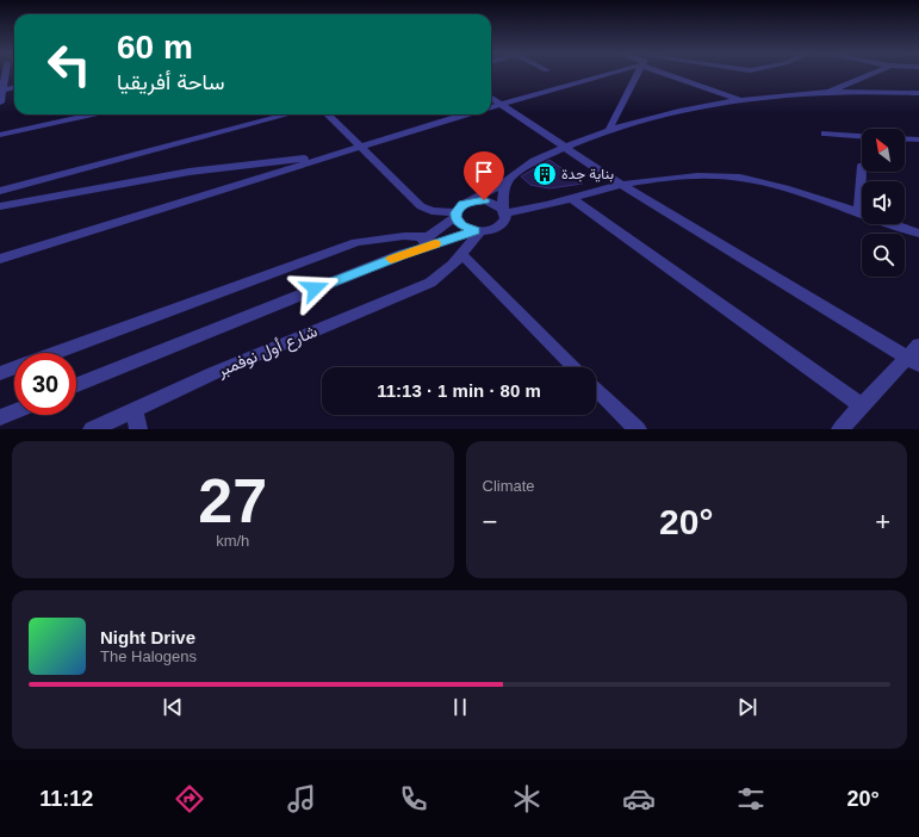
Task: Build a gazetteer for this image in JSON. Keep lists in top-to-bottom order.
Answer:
{
  "streets": {
    "street": ["شارع أول نوفمبر"]
  },
  "places": {
    "building": ["بناية جدة"]
  },
  "north": "top left",
  "page": {
    "turn": ["60 m", "ساحة أفريقيا"],
    "limit": "30",
    "trip": "11:13 · 1 min · 80 m",
    "tile": [
      ["27", "km/h"],
      "Climate"
    ],
    "heat": ["−", "20°", "+"],
    "song": ["Night Drive", "The Halogens"],
    "tabs": ["11:12", "20°"]
  }
}
